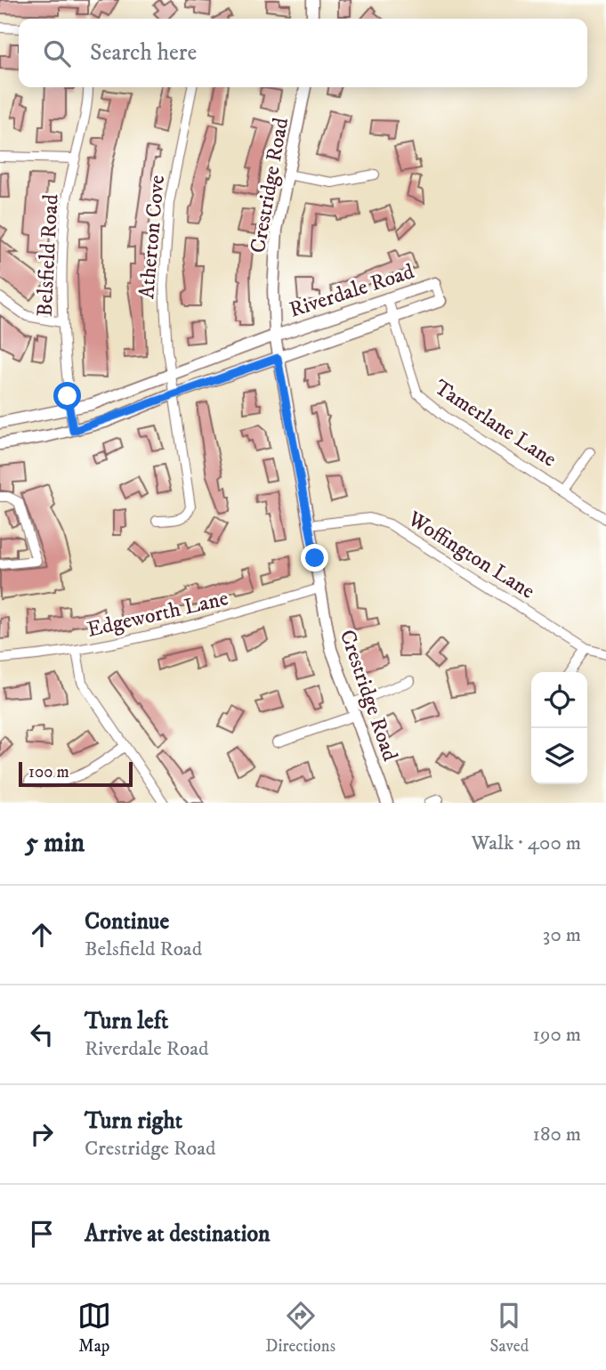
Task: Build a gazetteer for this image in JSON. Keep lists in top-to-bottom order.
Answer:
{
  "streets": {
    "street": [
      "Crestridge Road",
      "Atherton Cove",
      "Belsfield Road",
      "Riverdale Road",
      "Tamerlane Lane",
      "Woffington Lane",
      "Edgeworth Lane"
    ]
  },
  "crossings": [
    ["Crestridge Road", "Riverdale Road"],
    ["Crestridge Road", "Woffington Lane"],
    ["Crestridge Road", "Edgeworth Lane"],
    ["Atherton Cove", "Riverdale Road"],
    ["Belsfield Road", "Riverdale Road"],
    ["Riverdale Road", "Tamerlane Lane"]
  ],
  "scale_bar": "100 m",
  "page": {
    "search": "Search here",
    "scale": "100 m",
    "heading": ["5 min", "Walk · 400 m"],
    "list": [
      ["Continue", "Belsfield Road", "30 m"],
      ["Turn left", "Riverdale Road", "190 m"],
      ["Turn right", "Crestridge Road", "180 m"],
      "Arrive at destination"
    ],
    "nav": ["Map", "Directions", "Saved"]
  }
}
